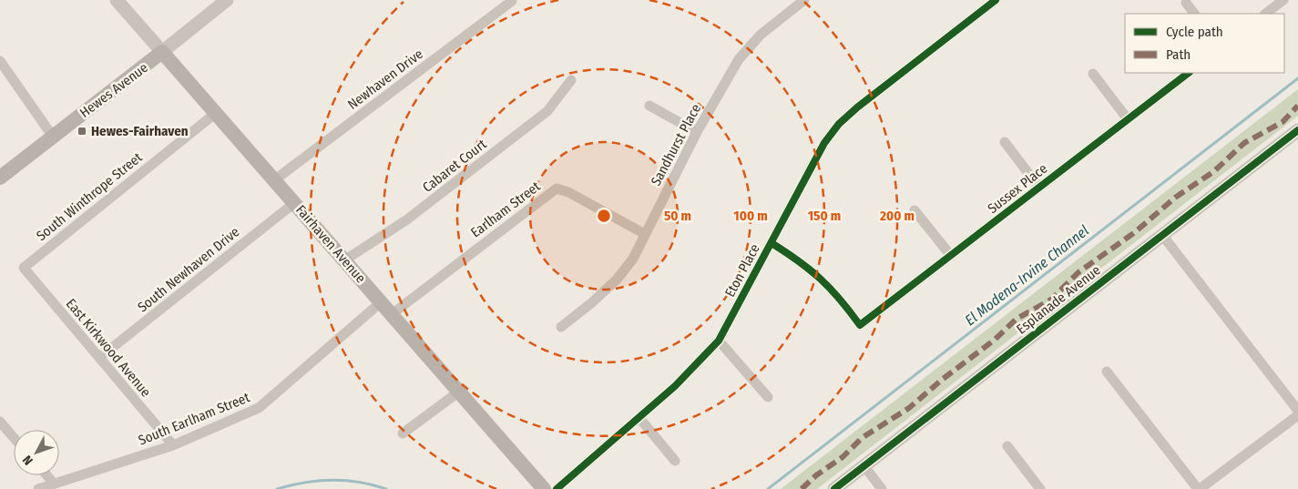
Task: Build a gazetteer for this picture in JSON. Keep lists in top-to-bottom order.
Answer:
{
  "streets": {
    "main road": ["Hewes Avenue", "Fairhaven Avenue"],
    "street": [
      "Newhaven Drive",
      "Sandhurst Place",
      "Cabaret Court",
      "Sussex Place",
      "South Winthrope Street",
      "Earlham Street",
      "South Newhaven Drive",
      "Eton Place",
      "Esplanade Avenue",
      "East Kirkwood Avenue",
      "South Earlham Street"
    ]
  },
  "crossings": [
    ["Newhaven Drive", "Fairhaven Avenue"],
    ["Hewes Avenue", "Fairhaven Avenue"],
    ["Sandhurst Place", "Earlham Street"],
    ["Cabaret Court", "Fairhaven Avenue"],
    ["Sussex Place", "Eton Place"],
    ["South Winthrope Street", "Fairhaven Avenue"],
    ["South Winthrope Street", "East Kirkwood Avenue"],
    ["Earlham Street", "Fairhaven Avenue"],
    ["Fairhaven Avenue", "South Newhaven Drive"],
    ["Fairhaven Avenue", "South Earlham Street"],
    ["South Newhaven Drive", "East Kirkwood Avenue"],
    ["East Kirkwood Avenue", "South Earlham Street"]
  ],
  "water": ["El Modena-Irvine Channel"],
  "places": {
    "transit": ["Hewes-Fairhaven"]
  },
  "legend": ["Cycle path", "Path"],
  "north": "bottom left",
  "rings": [
    "50 m",
    "100 m",
    "150 m",
    "200 m"
  ]
}
